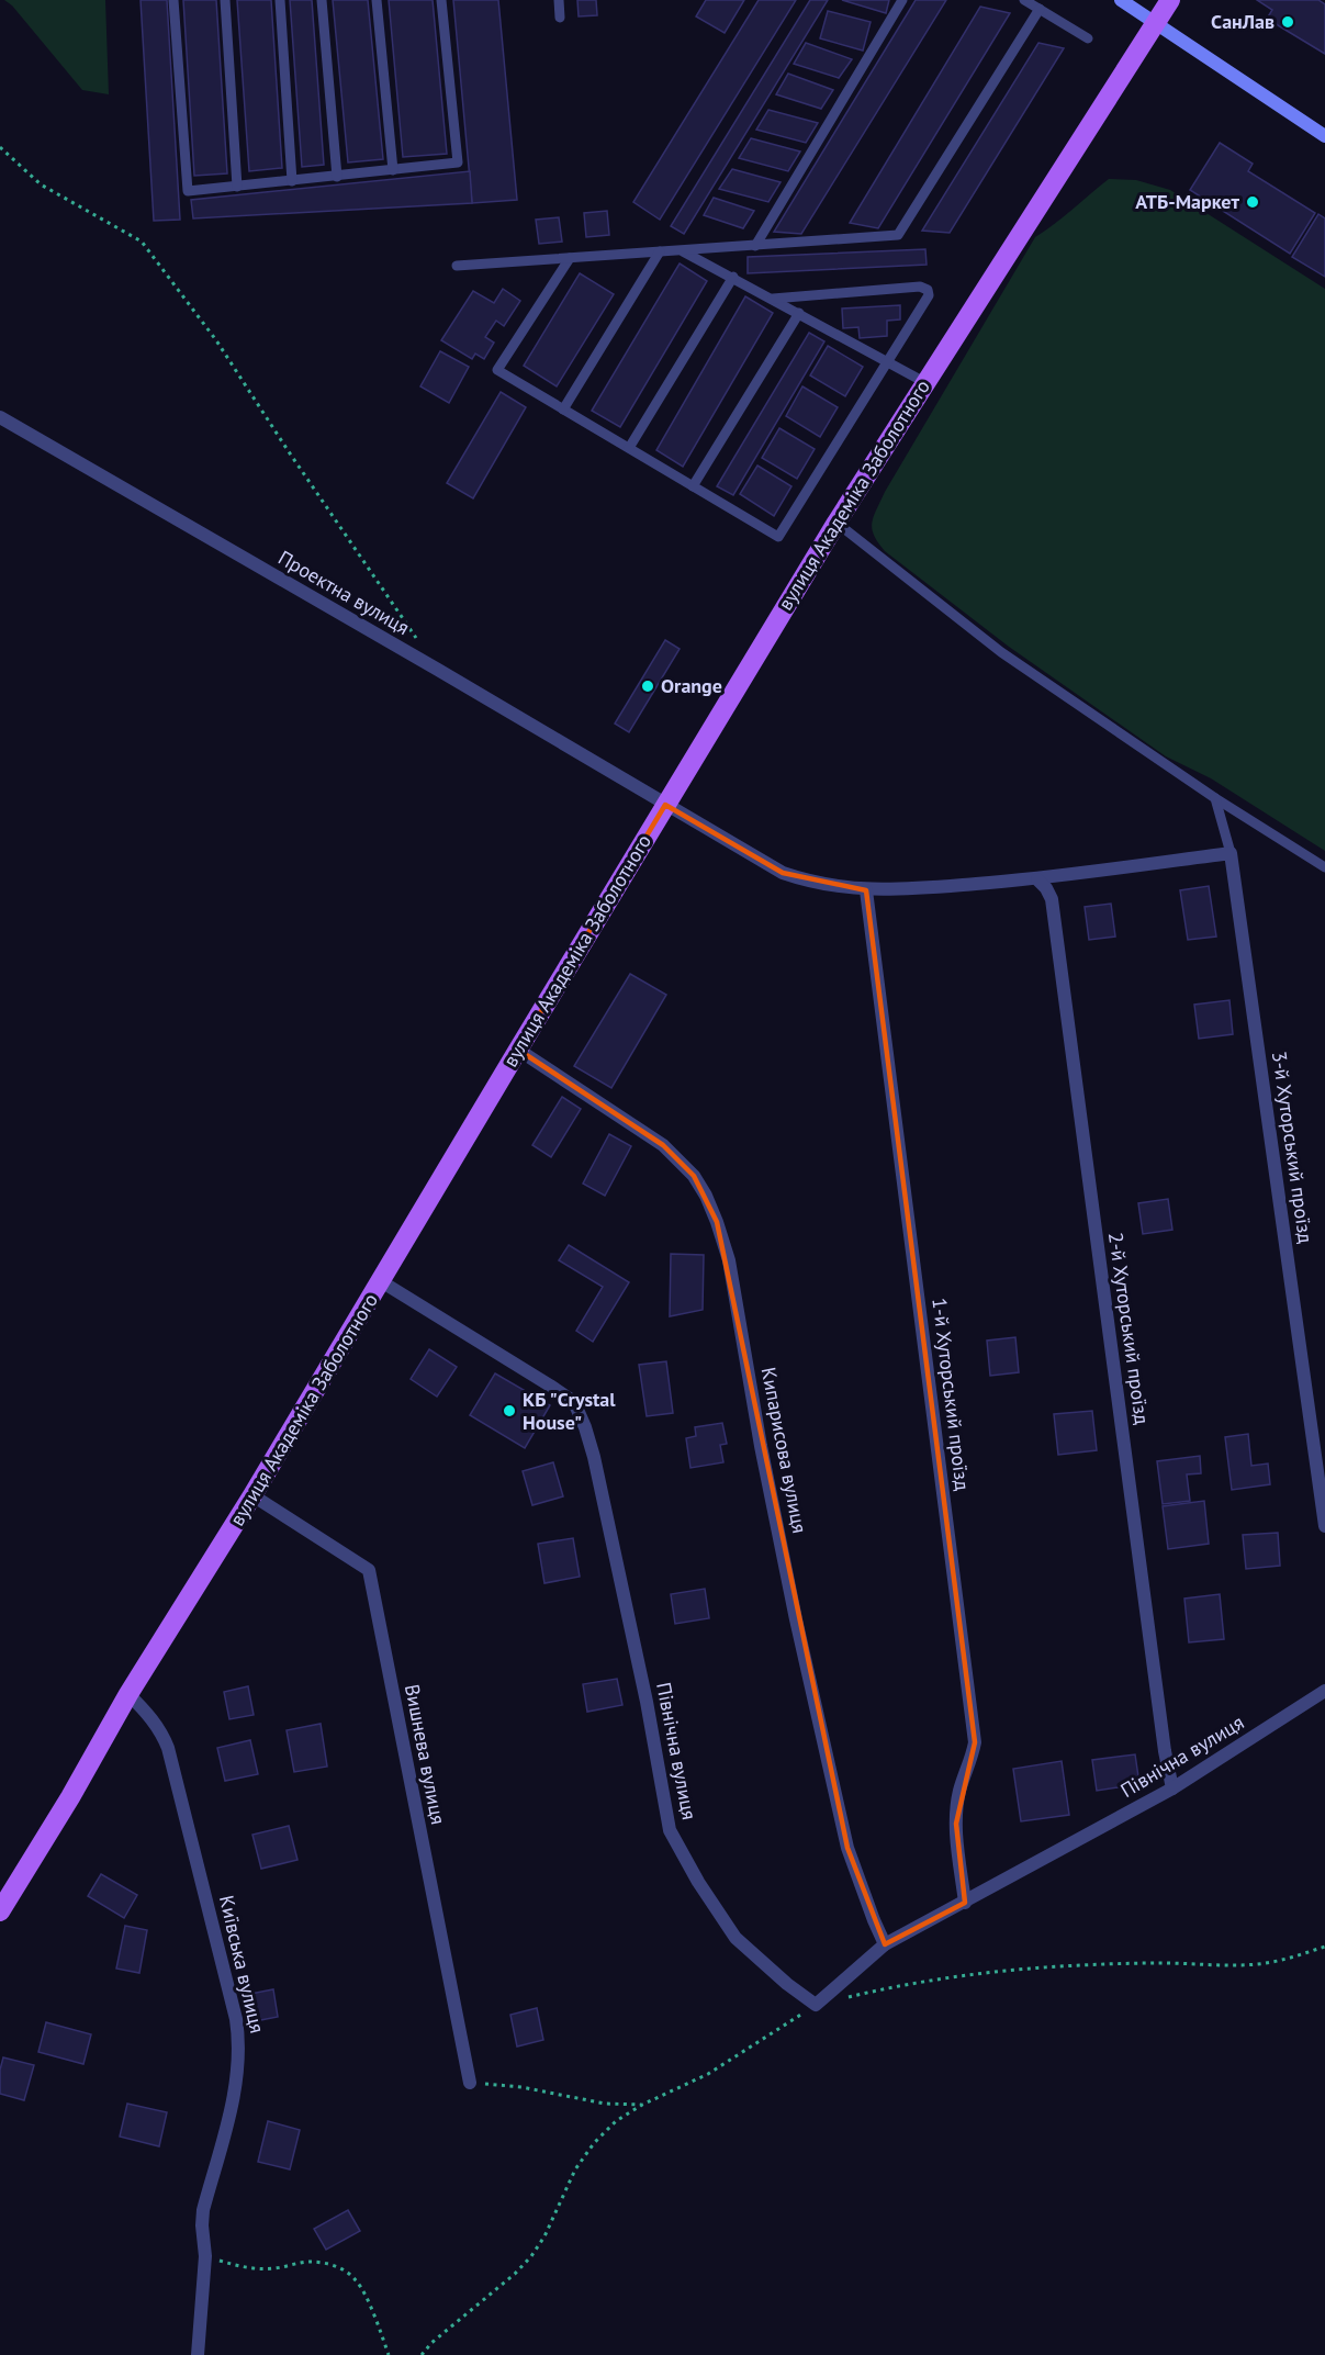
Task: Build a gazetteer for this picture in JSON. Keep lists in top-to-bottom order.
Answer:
{
  "streets": {
    "main road": ["вулиця Академіка Заболотного"],
    "street": [
      "Проектна вулиця",
      "3-й Хуторський проїзд",
      "2-й Хуторський проїзд",
      "1-й Хуторський проїзд",
      "Кипарисова вулиця",
      "Північна вулиця",
      "Вишнева вулиця",
      "Київська вулиця"
    ]
  },
  "crossings": [
    ["вулиця Академіка Заболотного", "Проектна вулиця"],
    ["вулиця Академіка Заболотного", "Кипарисова вулиця"],
    ["вулиця Академіка Заболотного", "Північна вулиця"],
    ["вулиця Академіка Заболотного", "Вишнева вулиця"],
    ["вулиця Академіка Заболотного", "Київська вулиця"],
    ["Проектна вулиця", "3-й Хуторський проїзд"],
    ["Проектна вулиця", "2-й Хуторський проїзд"],
    ["Проектна вулиця", "1-й Хуторський проїзд"],
    ["2-й Хуторський проїзд", "Північна вулиця"],
    ["1-й Хуторський проїзд", "Північна вулиця"],
    ["Кипарисова вулиця", "Північна вулиця"]
  ],
  "places": [
    "СанЛав",
    "АТБ-Маркет",
    "Orange",
    "КБ \"Crystal House\""
  ]
}
